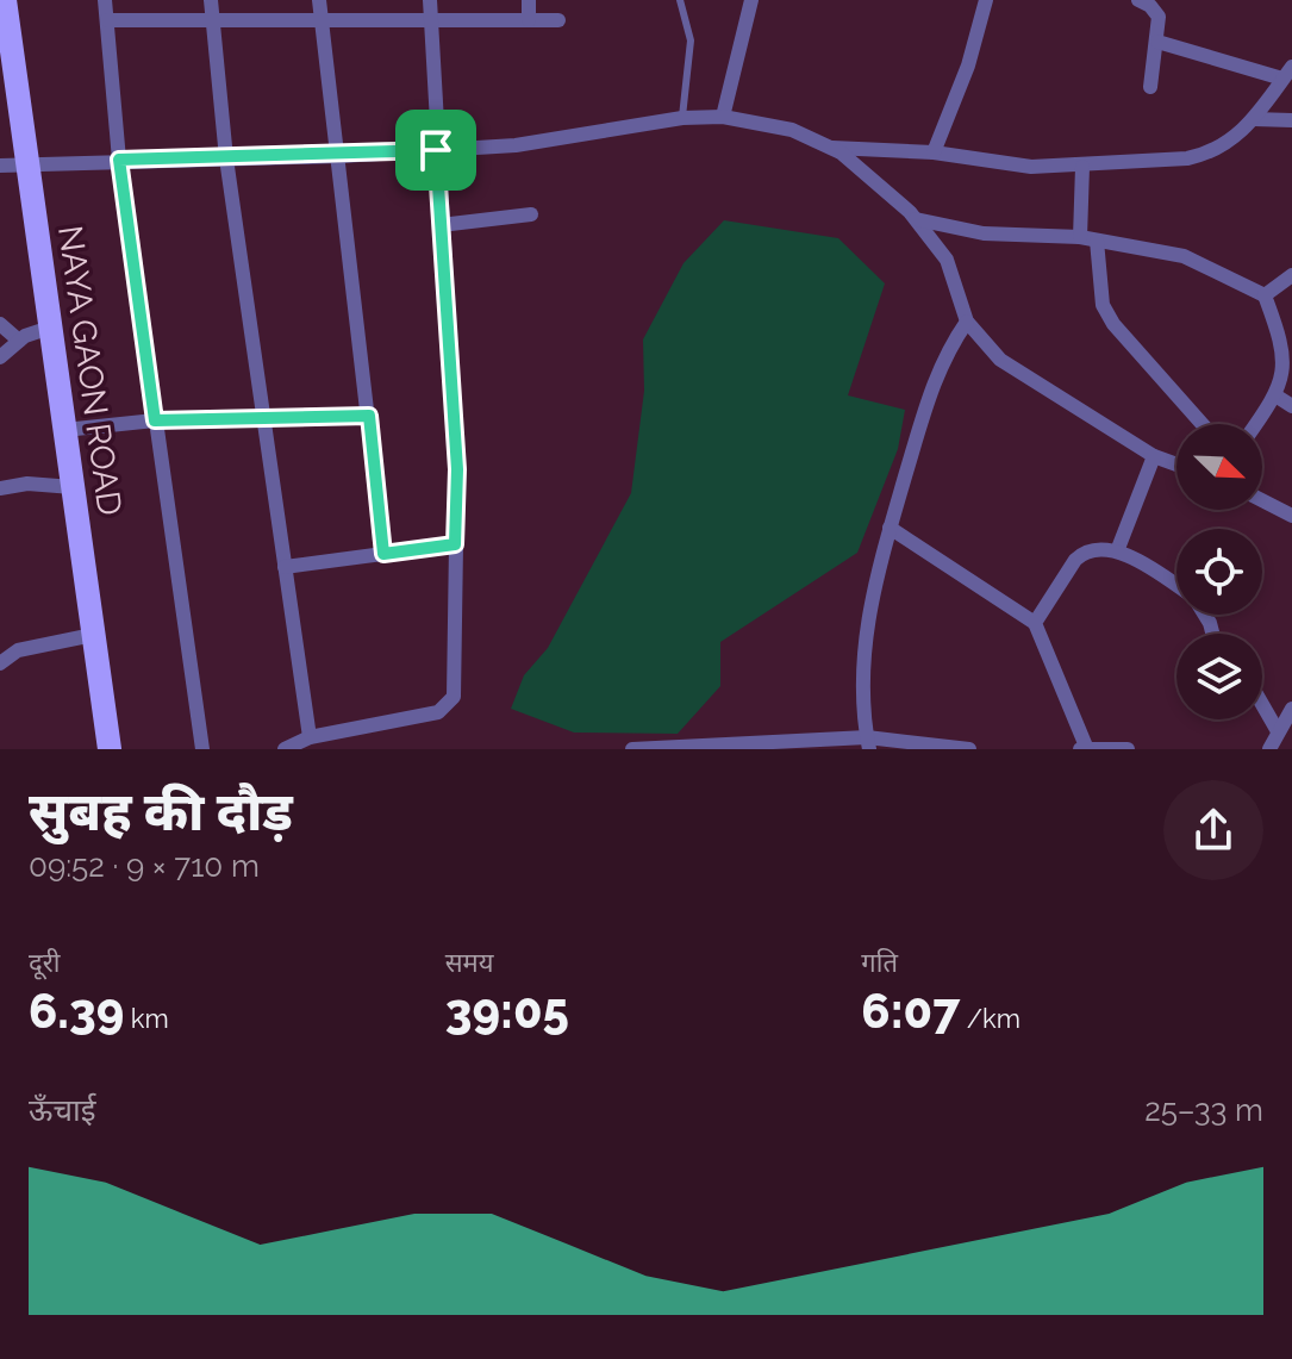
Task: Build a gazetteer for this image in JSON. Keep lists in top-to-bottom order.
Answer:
{
  "streets": {
    "main road": ["NAYA GAON ROAD"]
  },
  "north": "bottom right",
  "page": {
    "heading": ["सुबह की दौड़", "09:52 · 9 × 710 m"],
    "stats": [
      ["दूरी", "6.39 km"],
      ["समय", "39:05"],
      ["गति", "6:07 /km"]
    ],
    "chart": ["ऊँचाई", "25–33 m"]
  }
}
